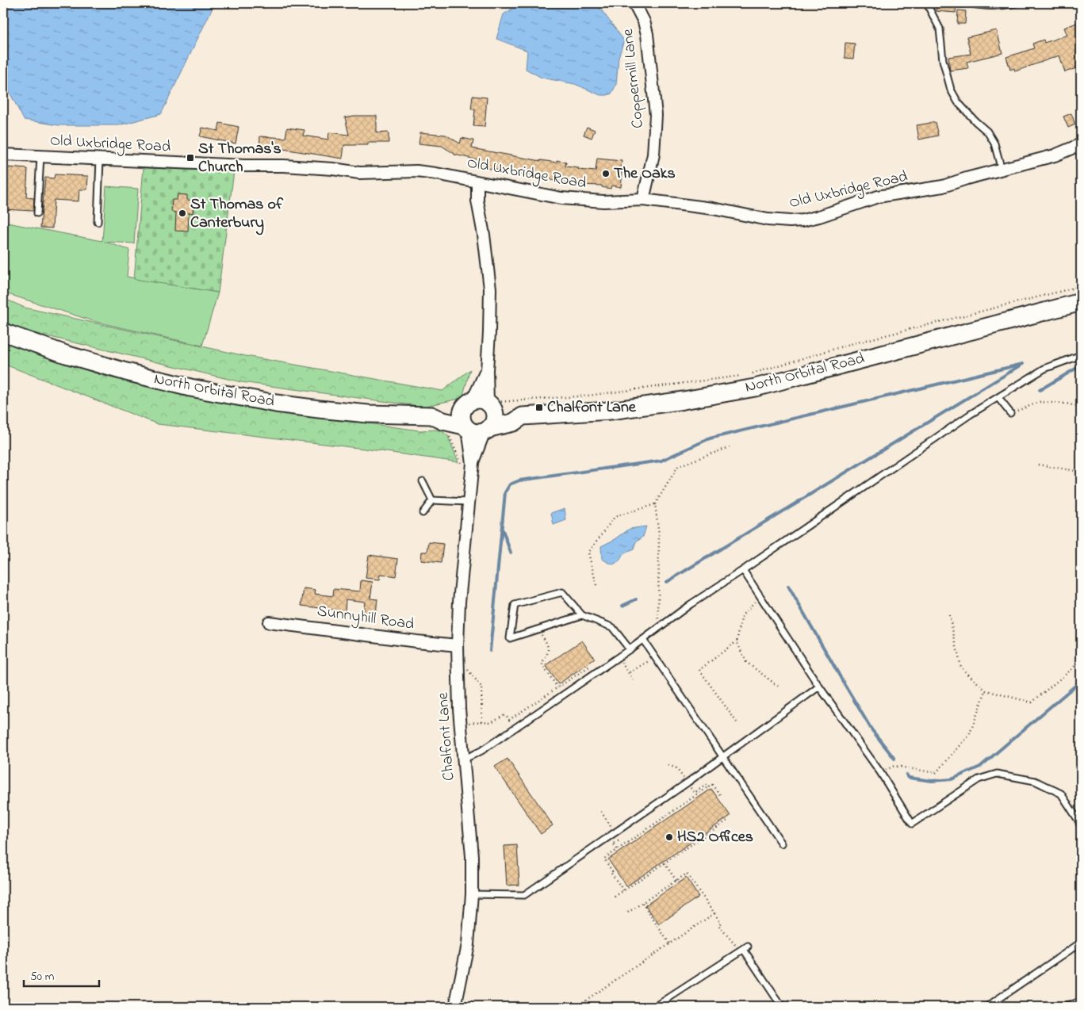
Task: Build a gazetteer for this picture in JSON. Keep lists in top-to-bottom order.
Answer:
{
  "streets": {
    "main road": ["North Orbital Road"],
    "street": [
      "Coppermill Lane",
      "Old Uxbridge Road",
      "Sunnyhill Road",
      "Chalfont Lane"
    ]
  },
  "crossings": [
    ["Coppermill Lane", "Old Uxbridge Road"],
    ["North Orbital Road", "Chalfont Lane"],
    ["Sunnyhill Road", "Chalfont Lane"]
  ],
  "places": {
    "transit": ["St Thomas's Church", "Chalfont Lane"],
    "other": ["The Oaks", "St Thomas of Canterbury", "HS2 Offices"]
  },
  "scale_bar": "50 m"
}
